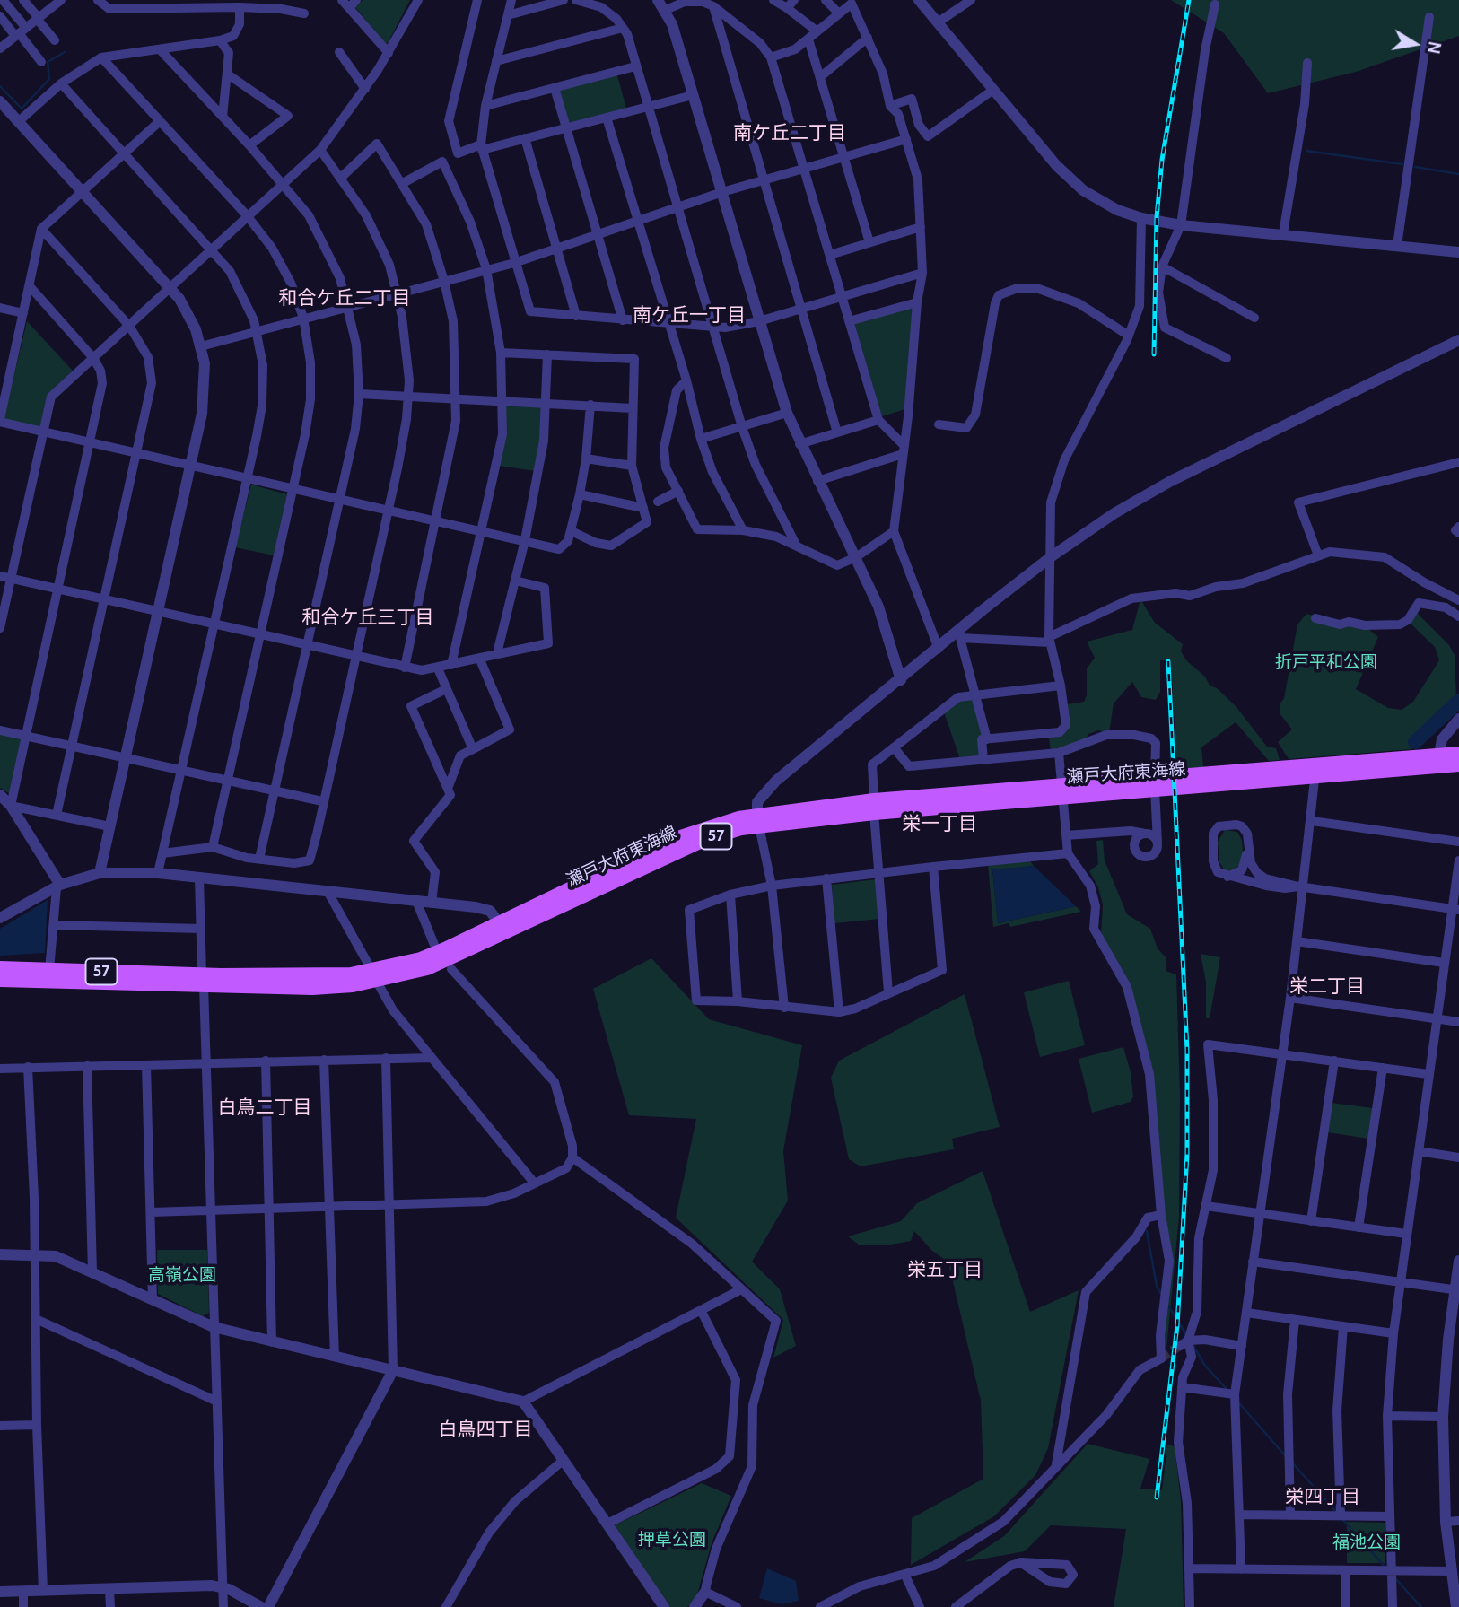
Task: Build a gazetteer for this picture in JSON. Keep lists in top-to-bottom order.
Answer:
{
  "streets": {
    "main road": ["瀬戸大府東海線", "57"]
  },
  "districts": [
    "南ケ丘二丁目",
    "和合ケ丘二丁目",
    "南ケ丘一丁目",
    "和合ケ丘三丁目",
    "栄一丁目",
    "栄二丁目",
    "白鳥二丁目",
    "栄五丁目",
    "白鳥四丁目",
    "栄四丁目"
  ],
  "parks": [
    "折戸平和公園",
    "高嶺公園",
    "押草公園",
    "福池公園"
  ],
  "north": "right"
}
